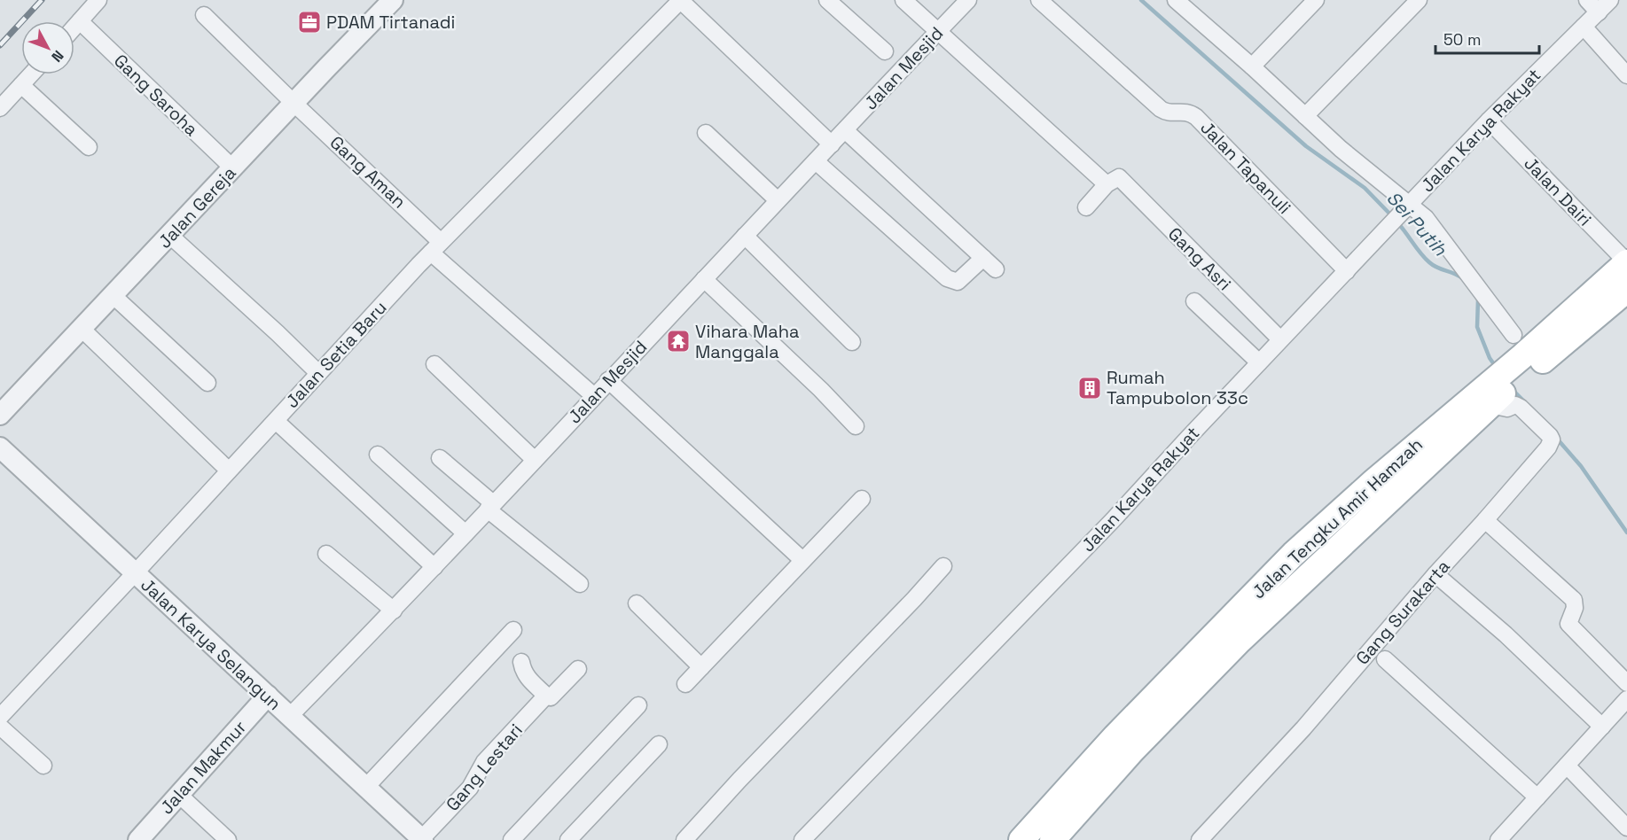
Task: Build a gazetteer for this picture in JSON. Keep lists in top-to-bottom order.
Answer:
{
  "streets": {
    "main road": ["Jalan Tengku Amir Hamzah"],
    "street": [
      "Jalan Mesjid",
      "Gang Saroha",
      "Jalan Karya Rakyat",
      "Jalan Tapanuli",
      "Gang Aman",
      "Jalan Dairi",
      "Jalan Gereja",
      "Gang Asri",
      "Jalan Setia Baru",
      "Gang Surakarta",
      "Jalan Karya Selangun",
      "Jalan Makmur",
      "Gang Lestari"
    ]
  },
  "crossings": [
    ["Jalan Mesjid", "Gang Aman"],
    ["Jalan Mesjid", "Gang Asri"],
    ["Jalan Mesjid", "Jalan Karya Selangun"],
    ["Gang Saroha", "Jalan Gereja"],
    ["Jalan Karya Rakyat", "Jalan Tapanuli"],
    ["Jalan Karya Rakyat", "Jalan Dairi"],
    ["Jalan Karya Rakyat", "Gang Asri"],
    ["Gang Aman", "Jalan Gereja"],
    ["Gang Aman", "Jalan Setia Baru"],
    ["Jalan Dairi", "Jalan Tengku Amir Hamzah"],
    ["Jalan Setia Baru", "Jalan Karya Selangun"],
    ["Jalan Tengku Amir Hamzah", "Gang Surakarta"],
    ["Jalan Karya Selangun", "Jalan Makmur"],
    ["Jalan Karya Selangun", "Gang Lestari"]
  ],
  "water": ["Sei Putih"],
  "places": {
    "office": ["PDAM Tirtanadi"],
    "temple": ["Vihara Maha Manggala"],
    "building": ["Rumah Tampubolon 33c"]
  },
  "scale_bar": "50 m",
  "north": "bottom right"
}
